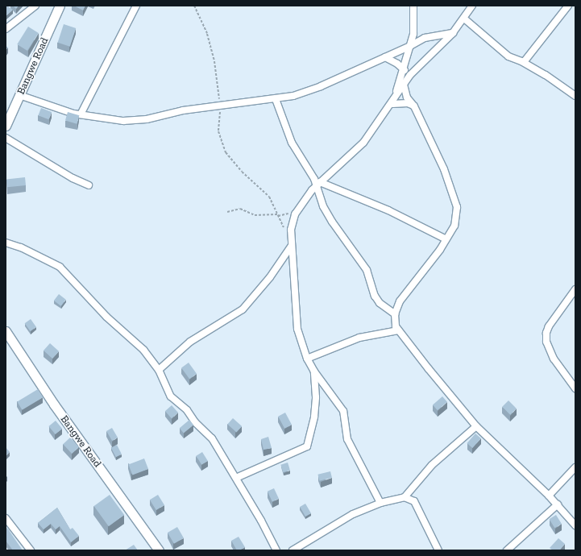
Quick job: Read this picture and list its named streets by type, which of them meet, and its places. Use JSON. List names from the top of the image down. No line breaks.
{"streets":{"street":["Bangwe Road"]}}
